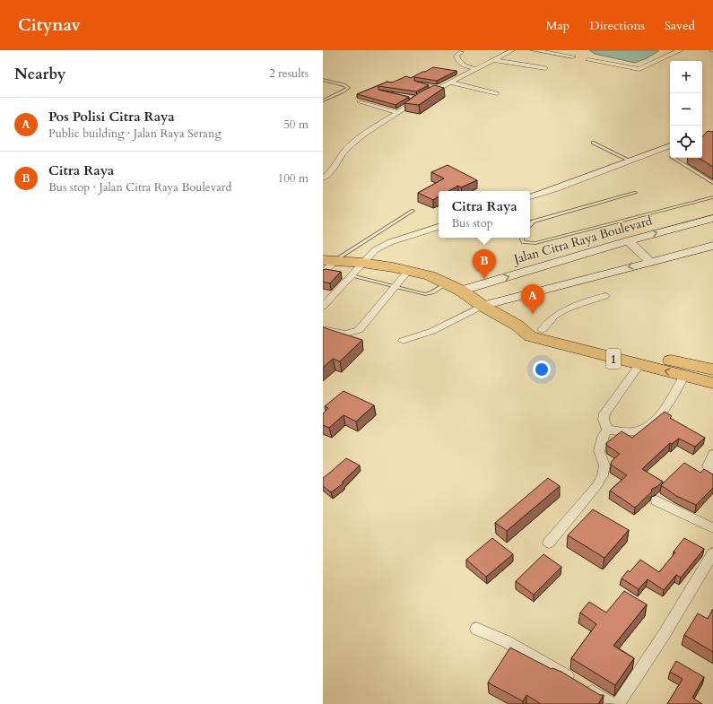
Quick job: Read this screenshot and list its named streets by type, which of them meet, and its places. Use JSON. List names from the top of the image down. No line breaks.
{"streets":{"highway":["1"],"main road":["Jalan Citra Raya Boulevard"]},"crossings":[["Jalan Citra Raya Boulevard","1"]],"page":{"header":"Citynav","nav":["Map","Directions","Saved"],"heading":["Nearby","2 results"],"map_buttons":["+","−"],"list":[{"mark":"A","name":"Pos Polisi Citra Raya","note":"Public building · Jalan Raya Serang","value":"50 m"},{"mark":"B","name":"Citra Raya","note":"Bus stop · Jalan Citra Raya Boulevard","value":"100 m"}],"popup":["Citra Raya","Bus stop"],"pins":["B","A"]}}
